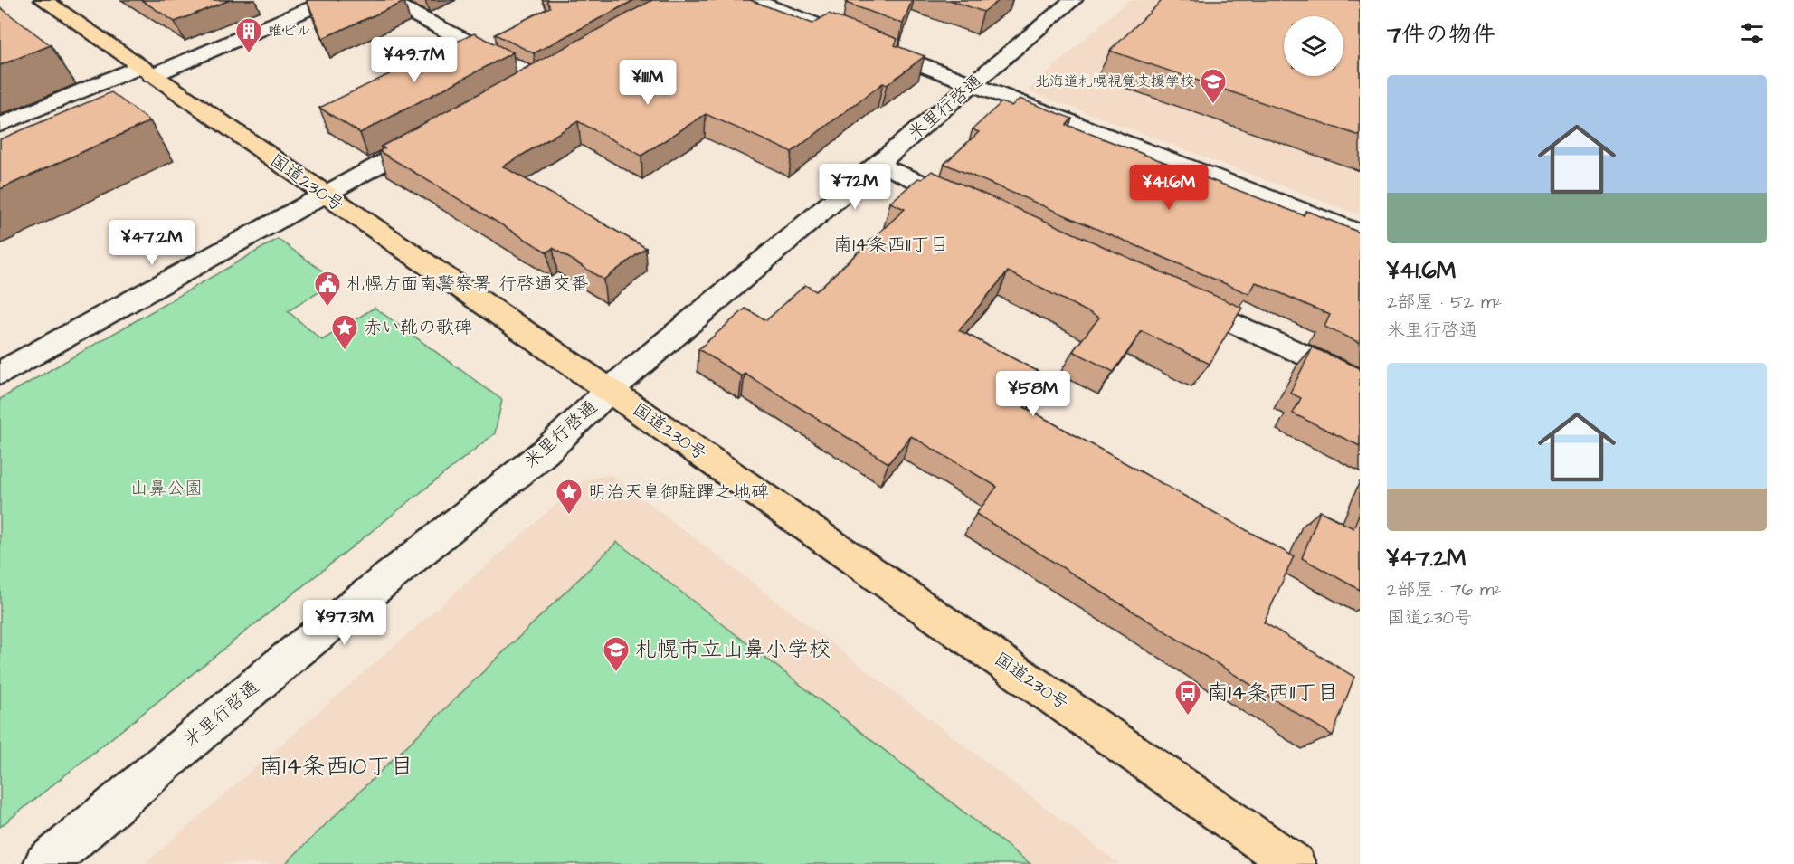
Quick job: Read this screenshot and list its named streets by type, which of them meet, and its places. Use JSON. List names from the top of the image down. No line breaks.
{"streets":{"highway":["国道230号"],"street":["米里行啓通"]},"crossings":[["米里行啓通","国道230号"]],"districts":["南14条西11丁目","南14条西10丁目"],"parks":["山鼻公園"],"places":{"building":["唯ビル"],"school or university":["北海道札幌視覚支援学校","札幌市立山鼻小学校"],"public building":["札幌方面南警察署 行啓通交番"],"place":["赤い靴の歌碑","明治天皇御駐蹕之地碑"],"bus stop":["南14条西11丁目"]},"page":{"heading":"7件の物件","price":["¥49.7M","¥111M","¥72M","¥41.6M","¥47.2M","¥58M","¥97.3M"],"list":[{"name":"¥41.6M","note":"2部屋 · 52 m² · 米里行啓通"},{"name":"¥47.2M","note":"2部屋 · 76 m² · 国道230号"}]}}
